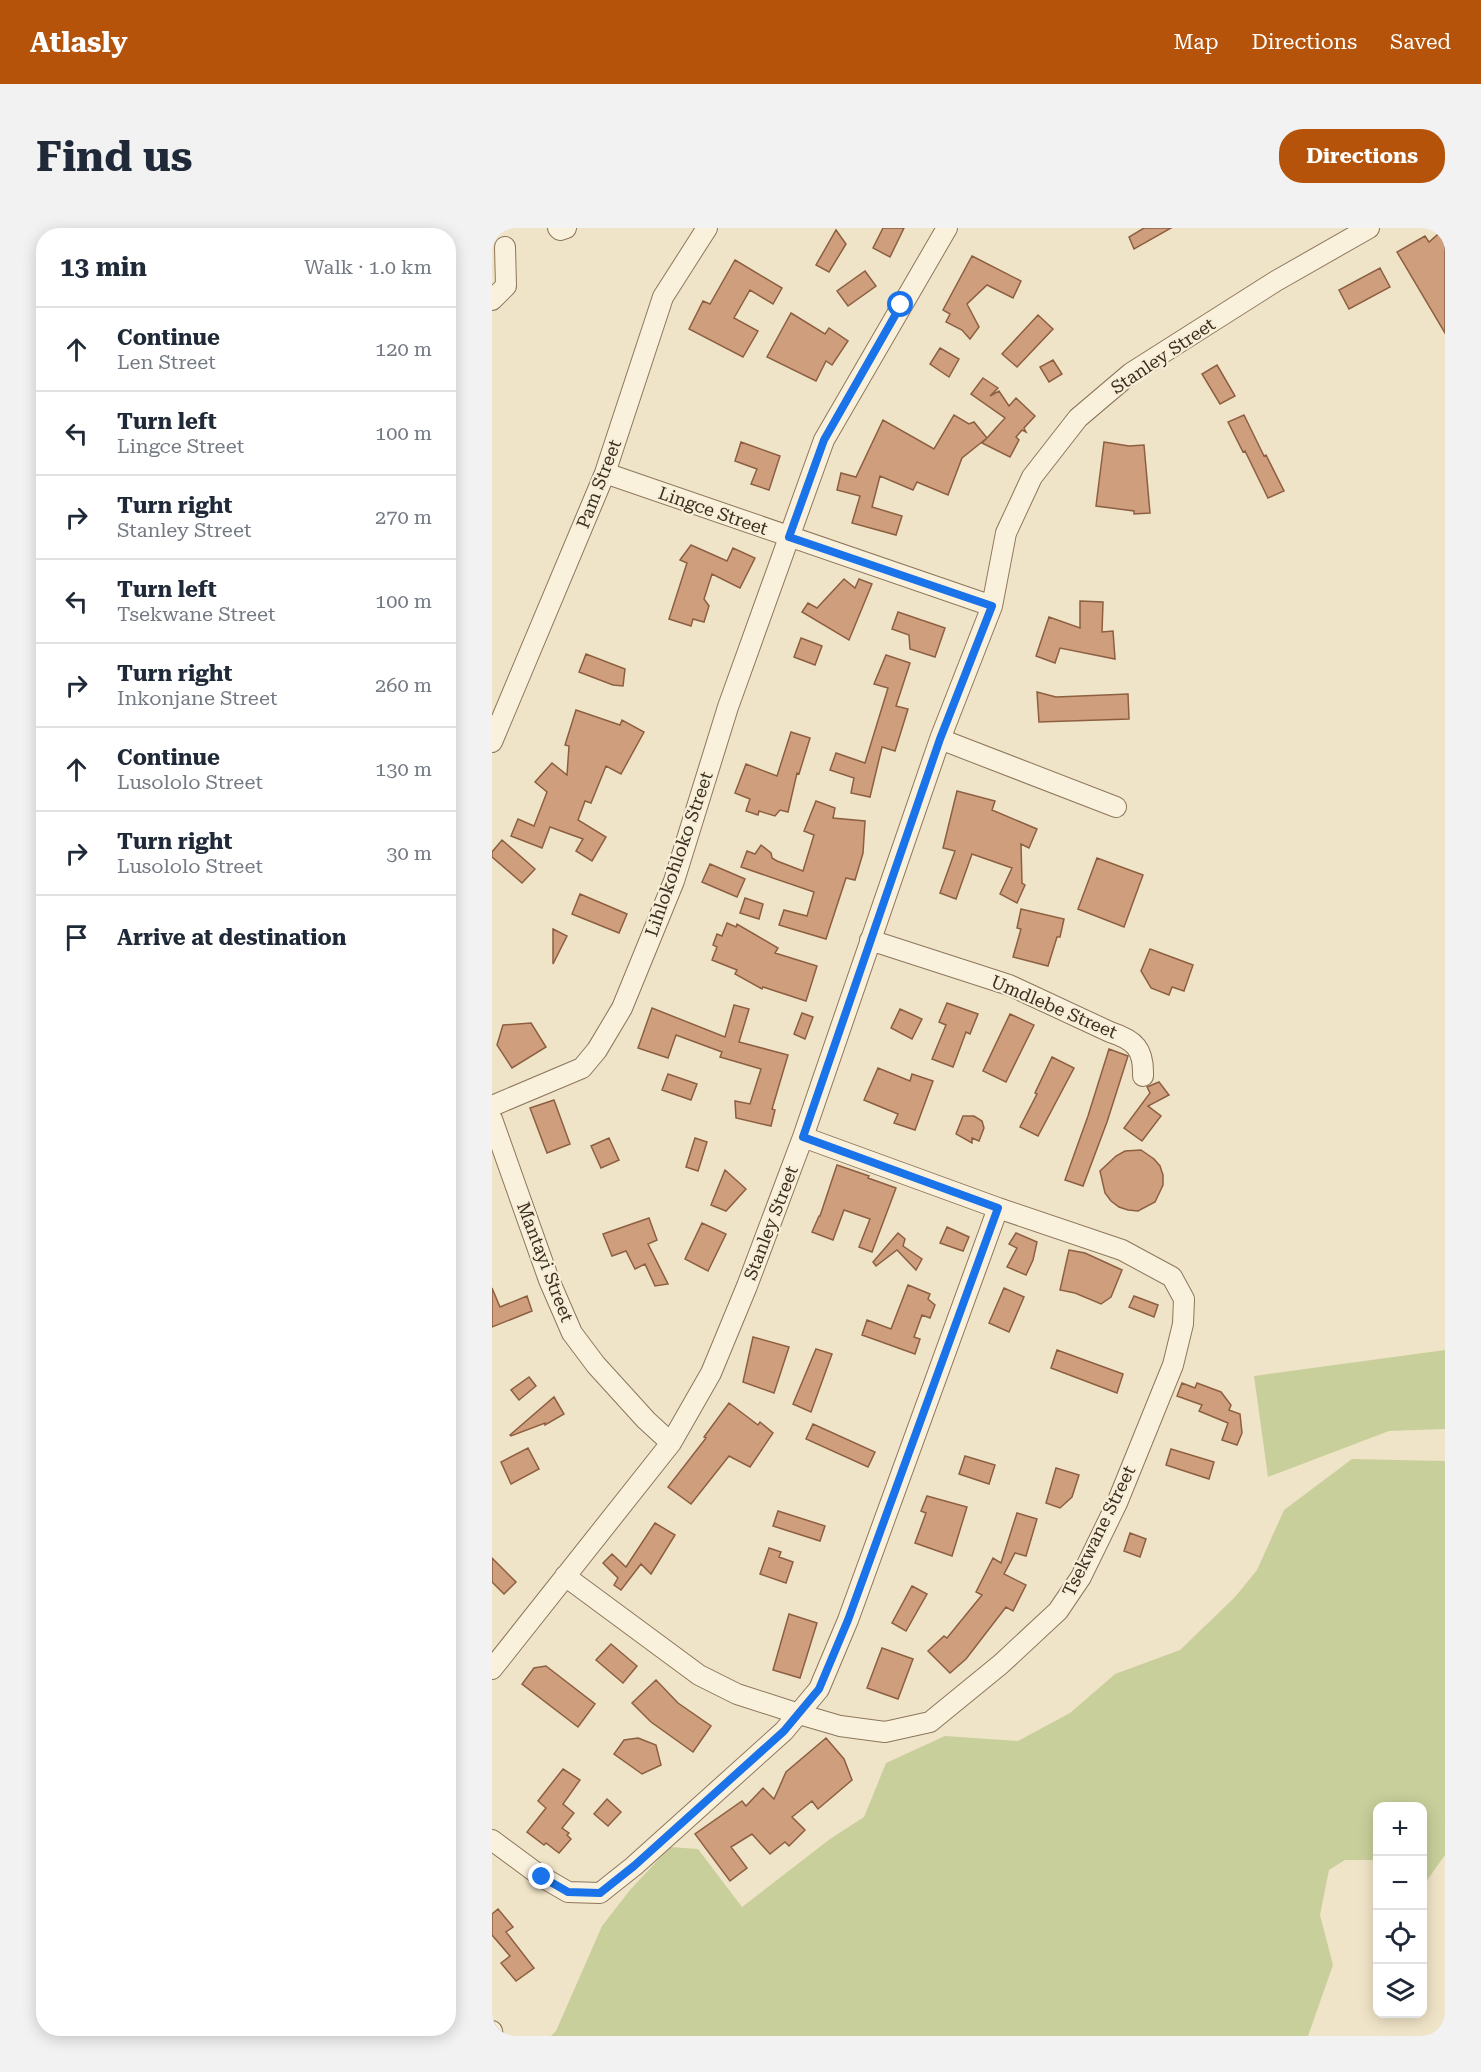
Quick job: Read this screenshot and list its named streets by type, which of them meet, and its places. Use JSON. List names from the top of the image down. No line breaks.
{"streets":{"street":["Stanley Street","Pam Street","Lingce Street","Lihlokohloko Street","Umdlebe Street","Mantayi Street","Tsekwane Street"]},"crossings":[["Stanley Street","Lingce Street"],["Stanley Street","Umdlebe Street"],["Stanley Street","Mantayi Street"],["Stanley Street","Tsekwane Street"],["Pam Street","Lingce Street"],["Lingce Street","Lihlokohloko Street"]],"page":{"header":"Atlasly","nav":["Map","Directions","Saved"],"buttons":"Directions","title":"Find us","heading":["13 min","Walk · 1.0 km"],"list":[["Continue","Len Street","120 m"],["Turn left","Lingce Street","100 m"],["Turn right","Stanley Street","270 m"],["Turn left","Tsekwane Street","100 m"],["Turn right","Inkonjane Street","260 m"],["Continue","Lusololo Street","130 m"],["Turn right","Lusololo Street","30 m"],"Arrive at destination"],"map_buttons":["+","−"]}}
